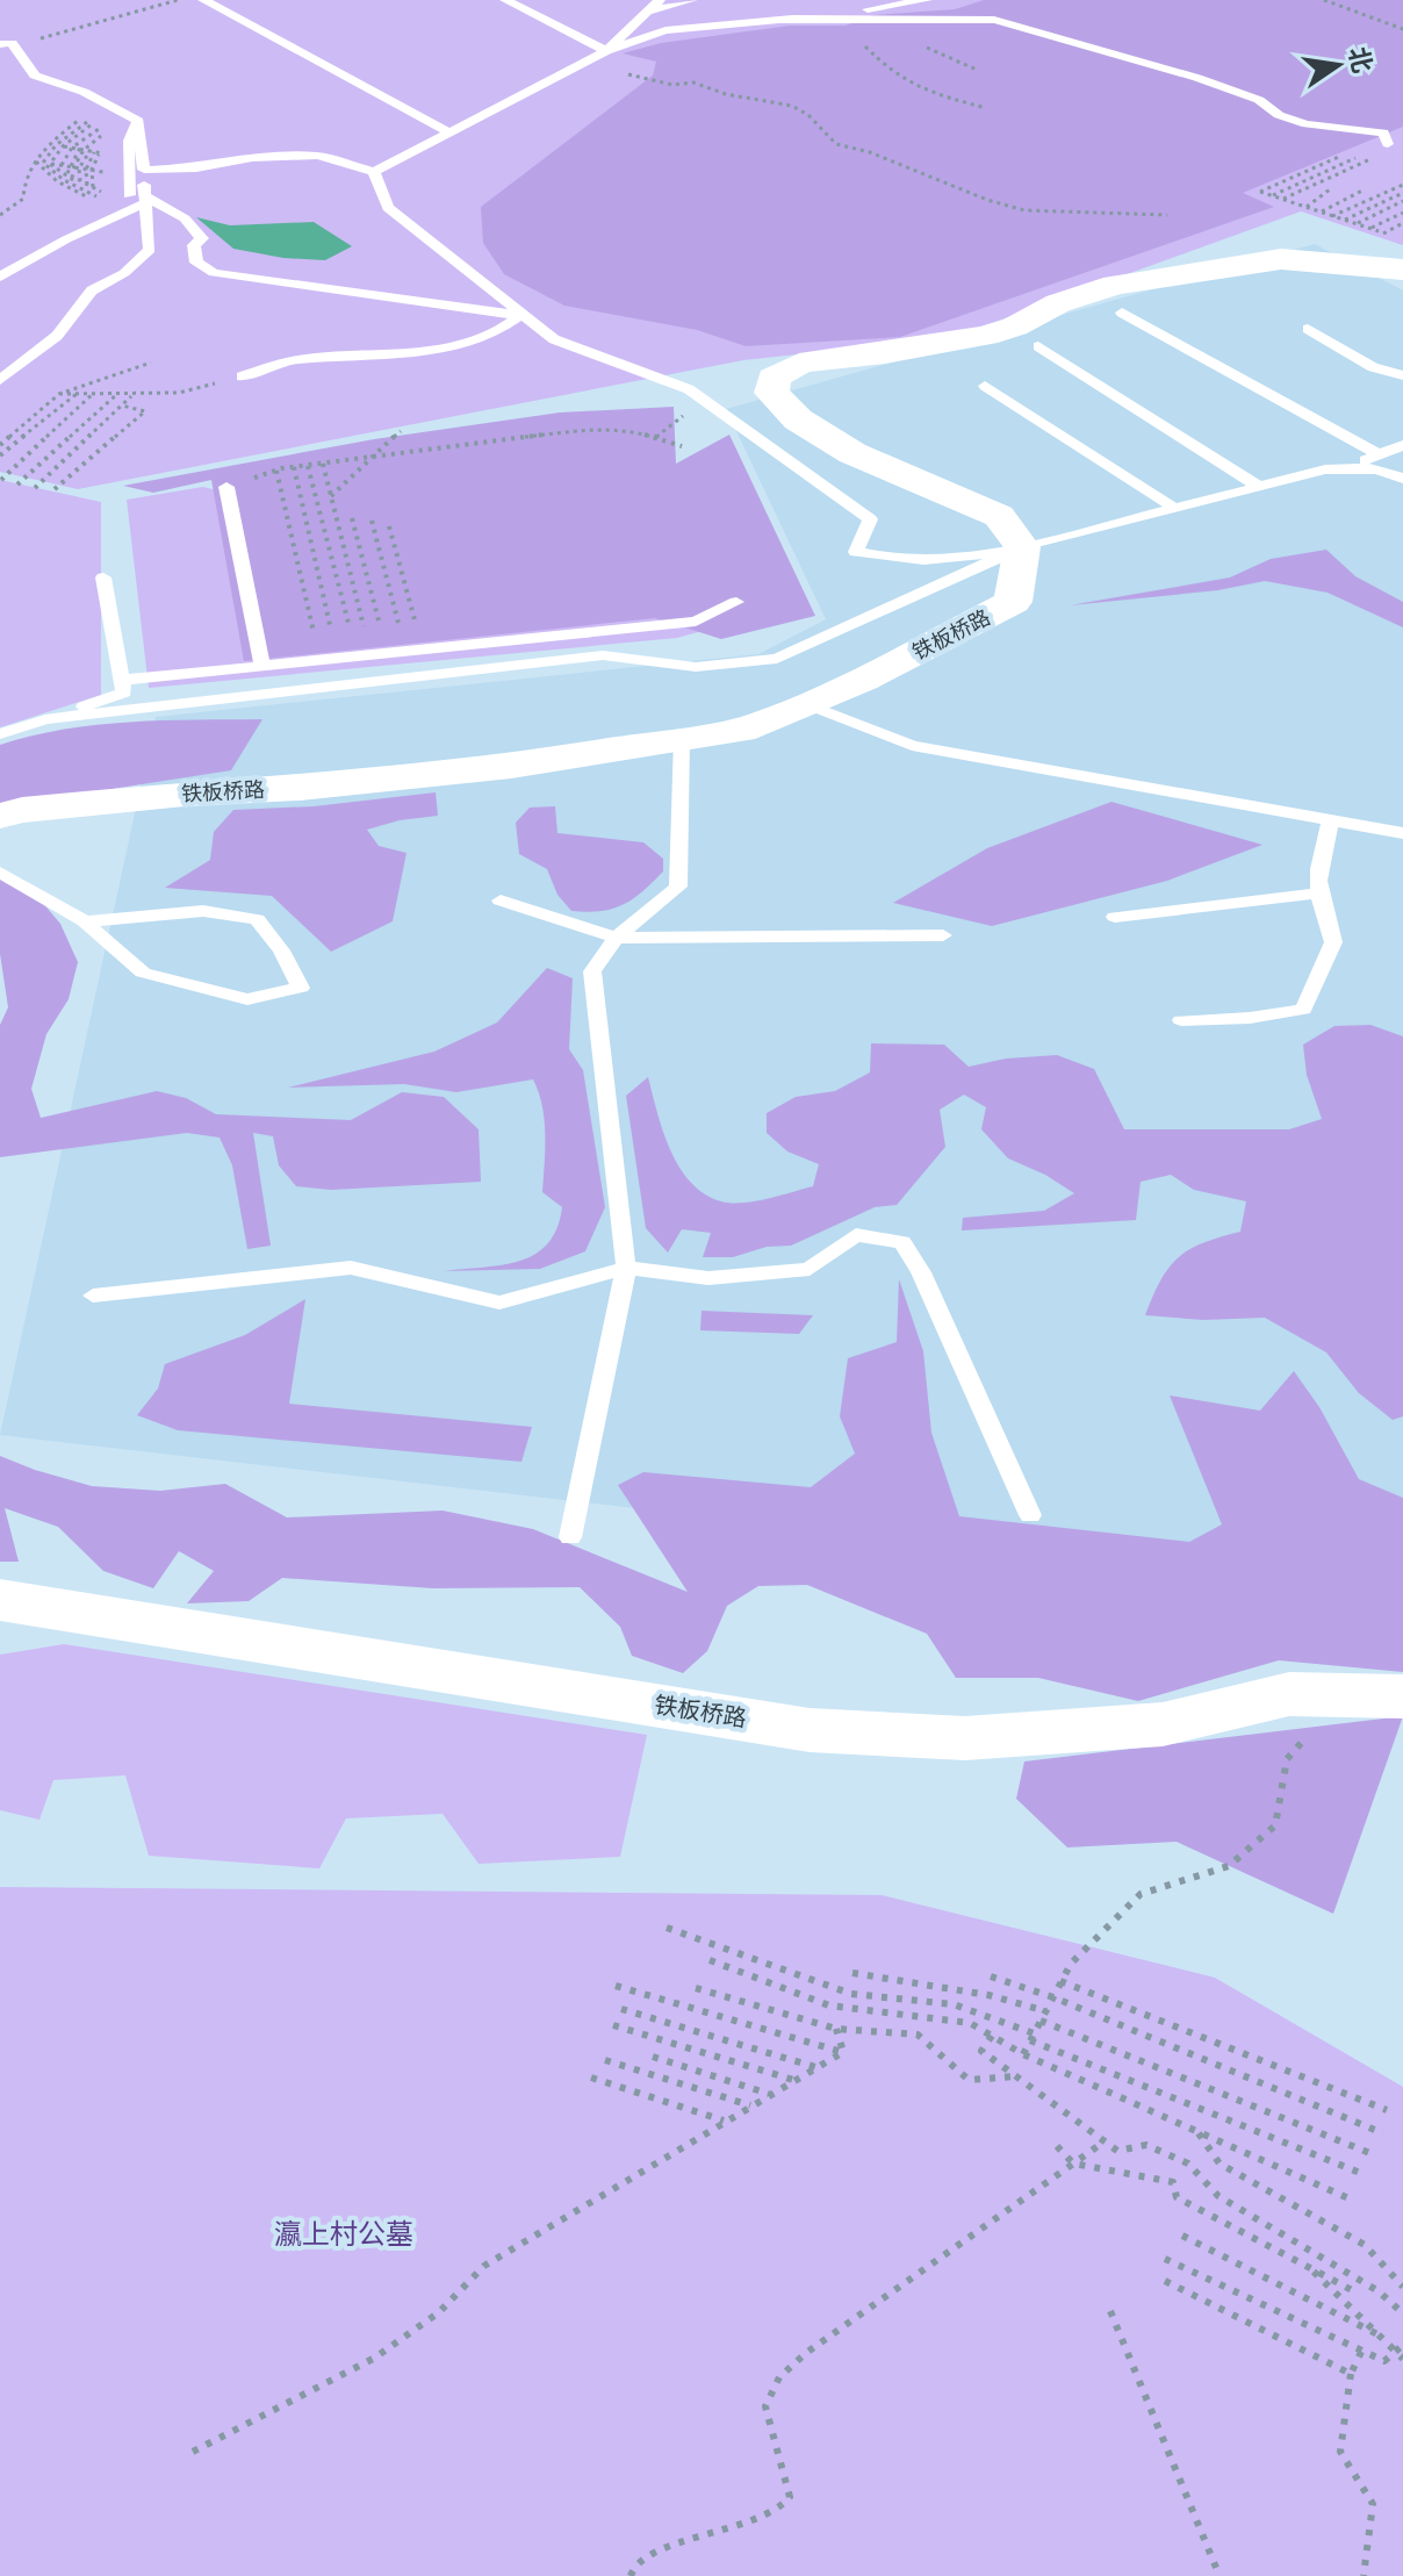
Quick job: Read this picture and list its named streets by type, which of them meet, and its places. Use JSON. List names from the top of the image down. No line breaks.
{"streets":{"street":["铁板桥路"]},"parks":["瀛上村公墓"],"north":"right"}
